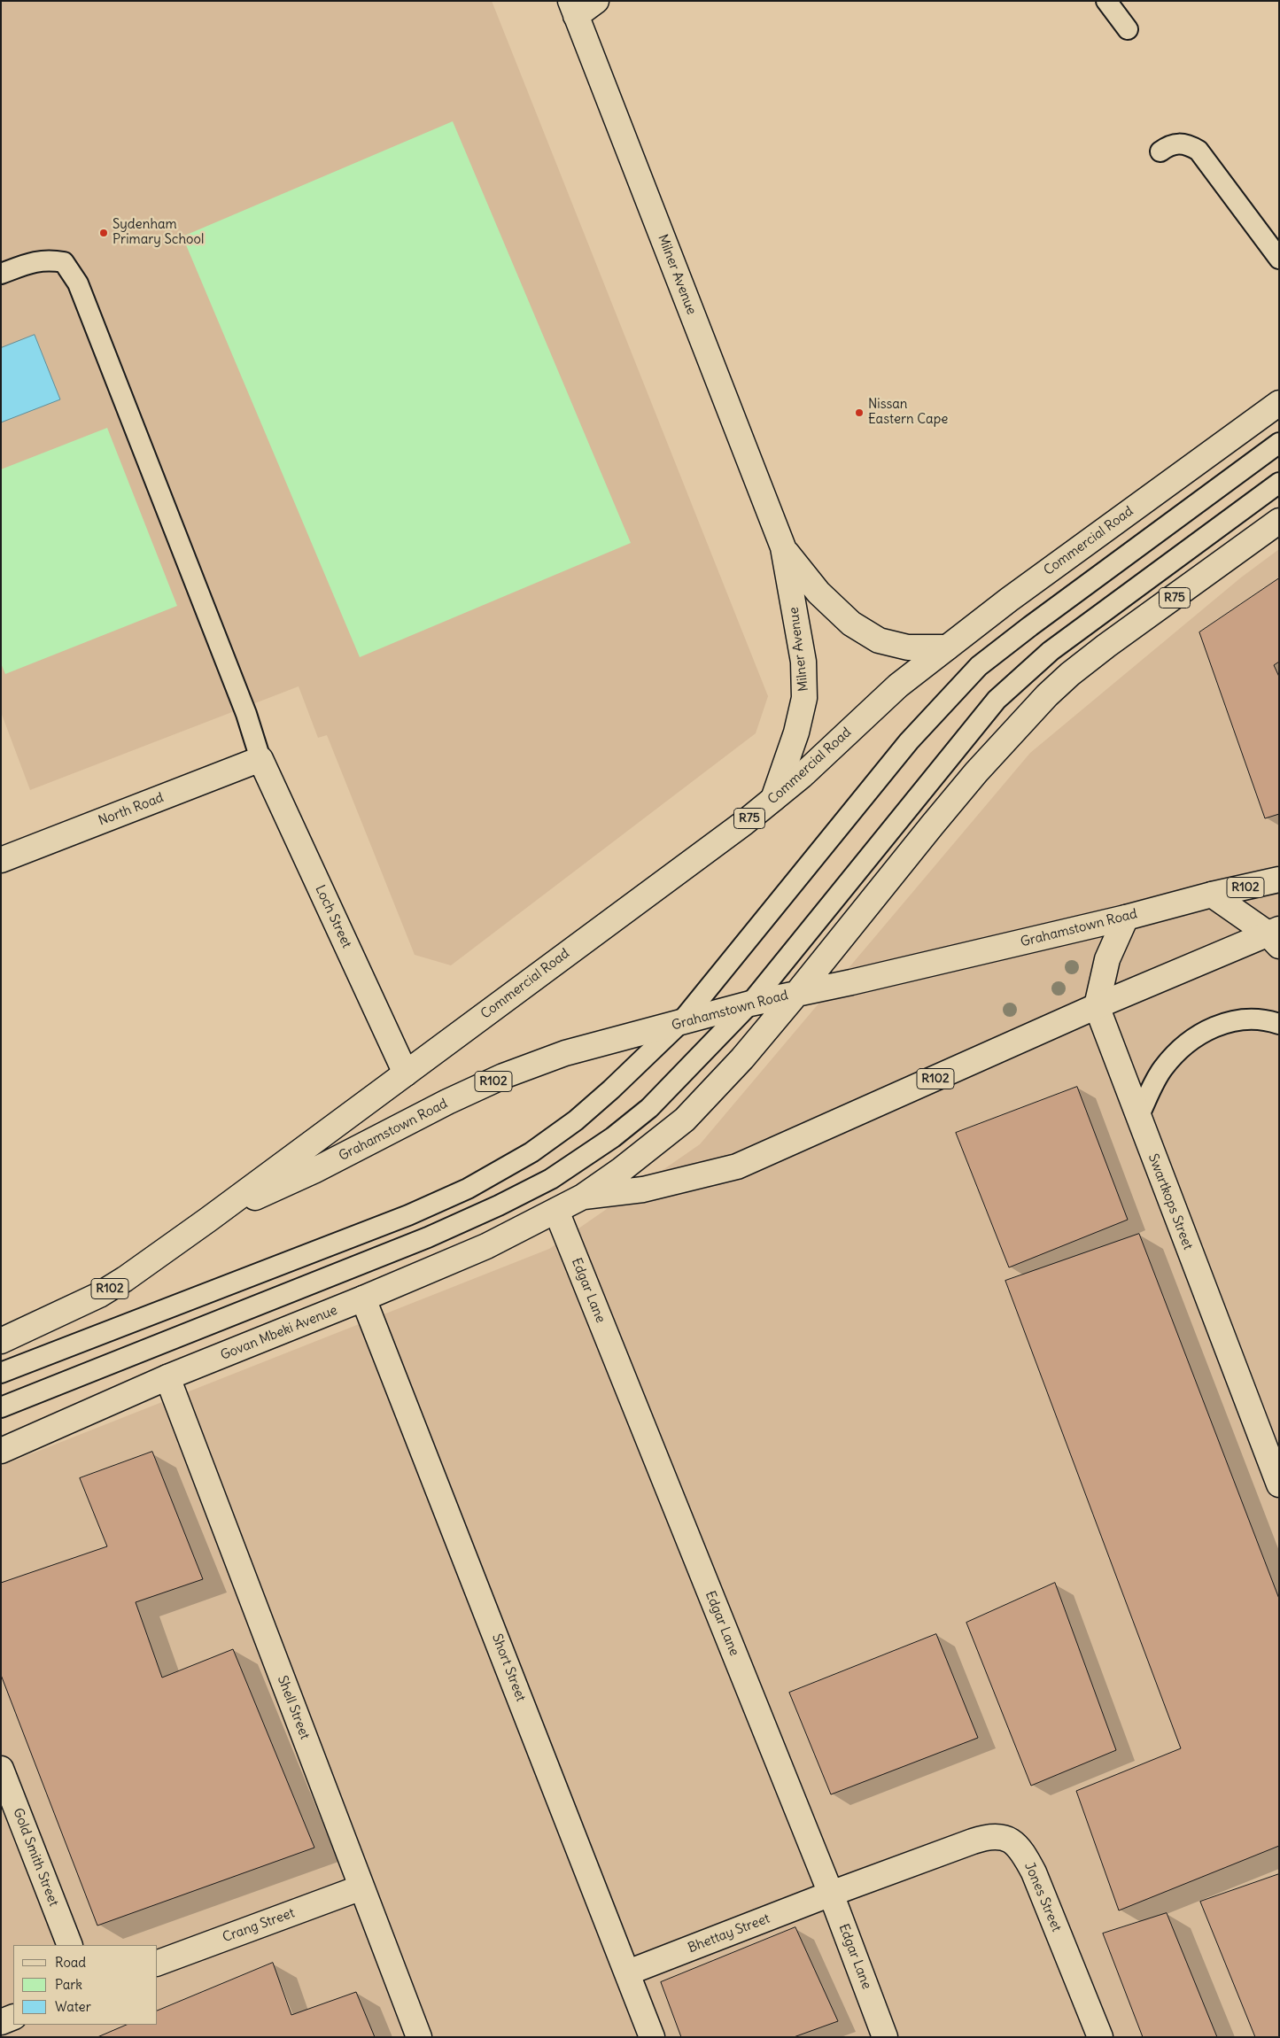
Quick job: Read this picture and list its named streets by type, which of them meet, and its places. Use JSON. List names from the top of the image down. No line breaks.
{"streets":{"street":["Milner Avenue","Commercial Road","R75","North Road","R102","Loch Street","Grahamstown Road","Swartkops Street","Edgar Lane","Govan Mbeki Avenue","Short Street","Shell Street","Gold Smith Street","Jones Street","Crang Street","Bhettay Street"]},"crossings":[["Milner Avenue","Commercial Road"],["Commercial Road","R102"],["Commercial Road","Loch Street"],["Commercial Road","Grahamstown Road"],["R75","R102"],["R75","Grahamstown Road"],["R75","Edgar Lane"],["R75","Govan Mbeki Avenue"],["North Road","Loch Street"],["R102","Grahamstown Road"],["R102","Swartkops Street"],["Edgar Lane","Govan Mbeki Avenue"],["Edgar Lane","Jones Street"],["Edgar Lane","Bhettay Street"],["Govan Mbeki Avenue","Short Street"],["Govan Mbeki Avenue","Shell Street"],["Short Street","Bhettay Street"],["Shell Street","Crang Street"],["Jones Street","Bhettay Street"]],"places":["Sydenham Primary School","Nissan Eastern Cape"],"legend":["Road","Park","Water"]}
